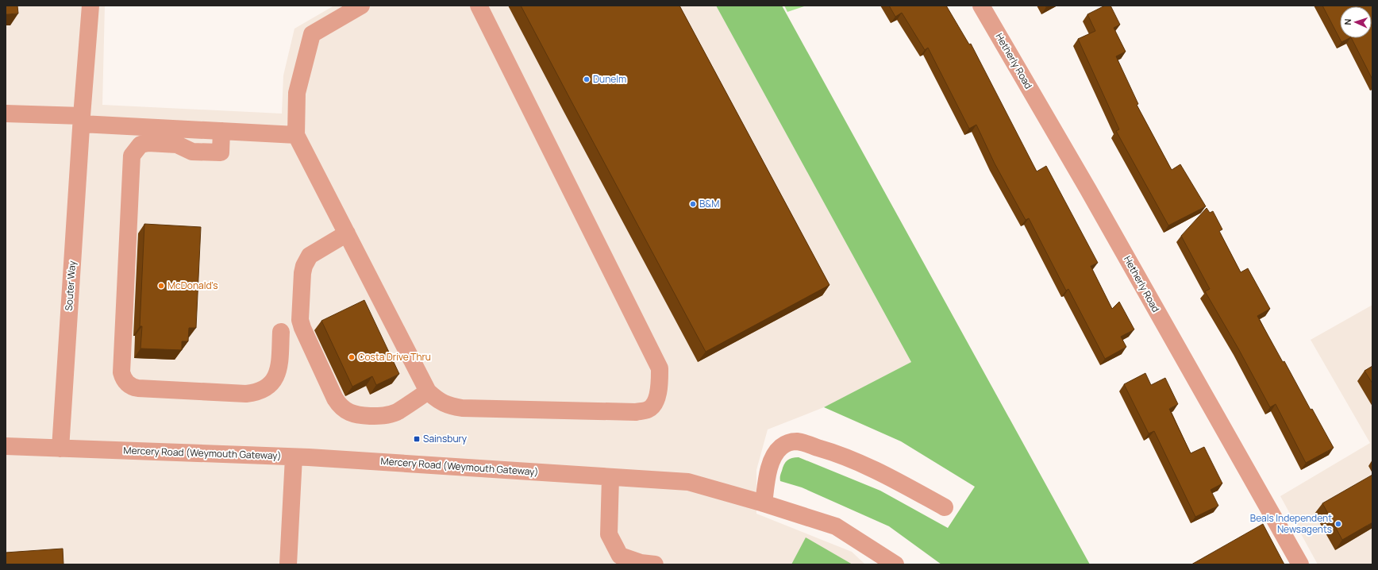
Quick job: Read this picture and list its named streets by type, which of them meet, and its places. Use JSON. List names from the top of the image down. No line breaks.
{"streets":{"street":["Hetherly Road","Souter Way","Mercery Road (Weymouth Gateway)"]},"crossings":[["Souter Way","Mercery Road (Weymouth Gateway)"]],"places":{"other":["Dunelm","B&M","McDonald's","Costa Drive Thru","Beals Independent Newsagents"],"transit":["Sainsbury"]},"north":"left"}
